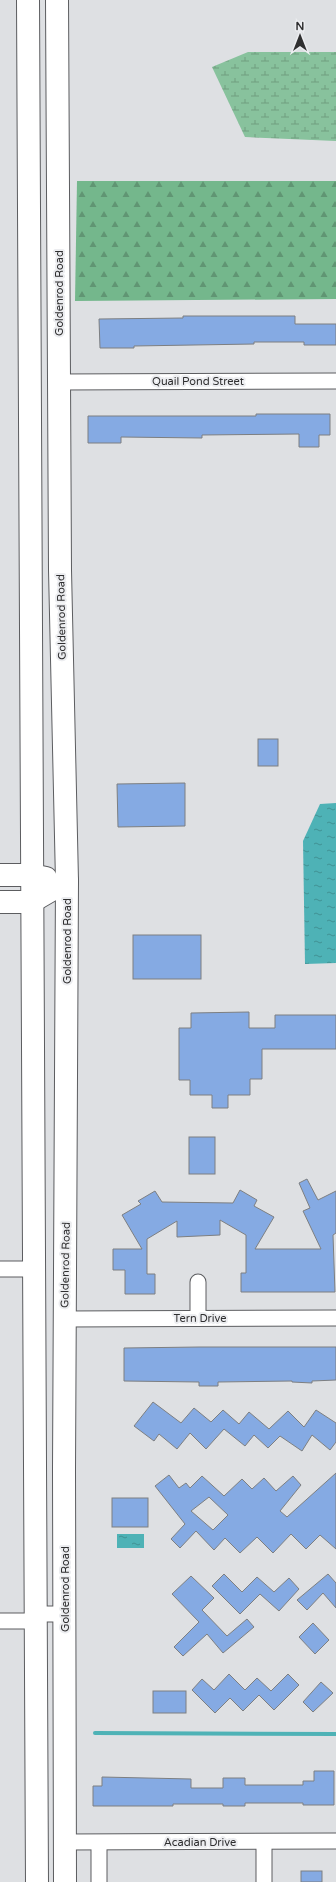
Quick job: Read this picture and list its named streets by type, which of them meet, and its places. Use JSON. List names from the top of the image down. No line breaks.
{"streets":{"main road":["Goldenrod Road"],"street":["Quail Pond Street","Tern Drive","Acadian Drive"]},"crossings":[["Goldenrod Road","Quail Pond Street"],["Goldenrod Road","Tern Drive"],["Goldenrod Road","Acadian Drive"]],"north":"top"}
